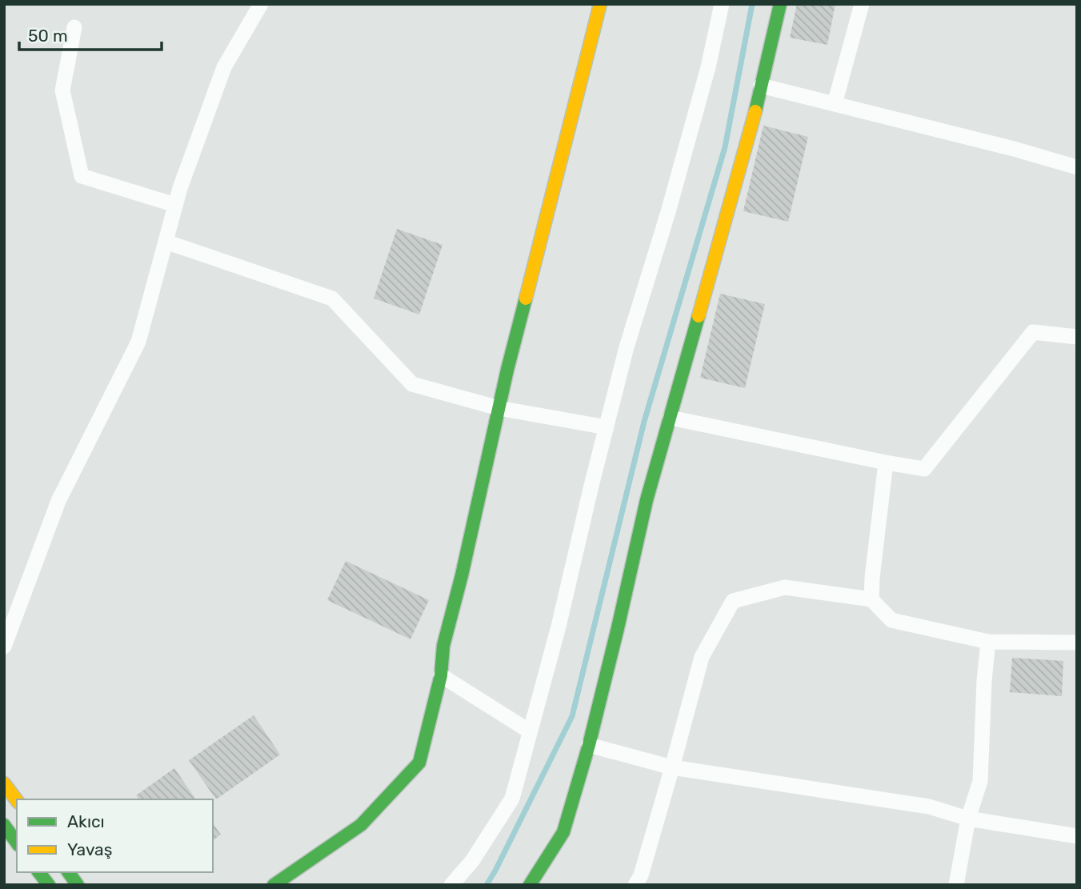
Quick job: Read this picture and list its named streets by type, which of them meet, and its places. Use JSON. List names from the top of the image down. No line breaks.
{"legend":["Akıcı","Yavaş"],"scale_bar":"50 m"}
